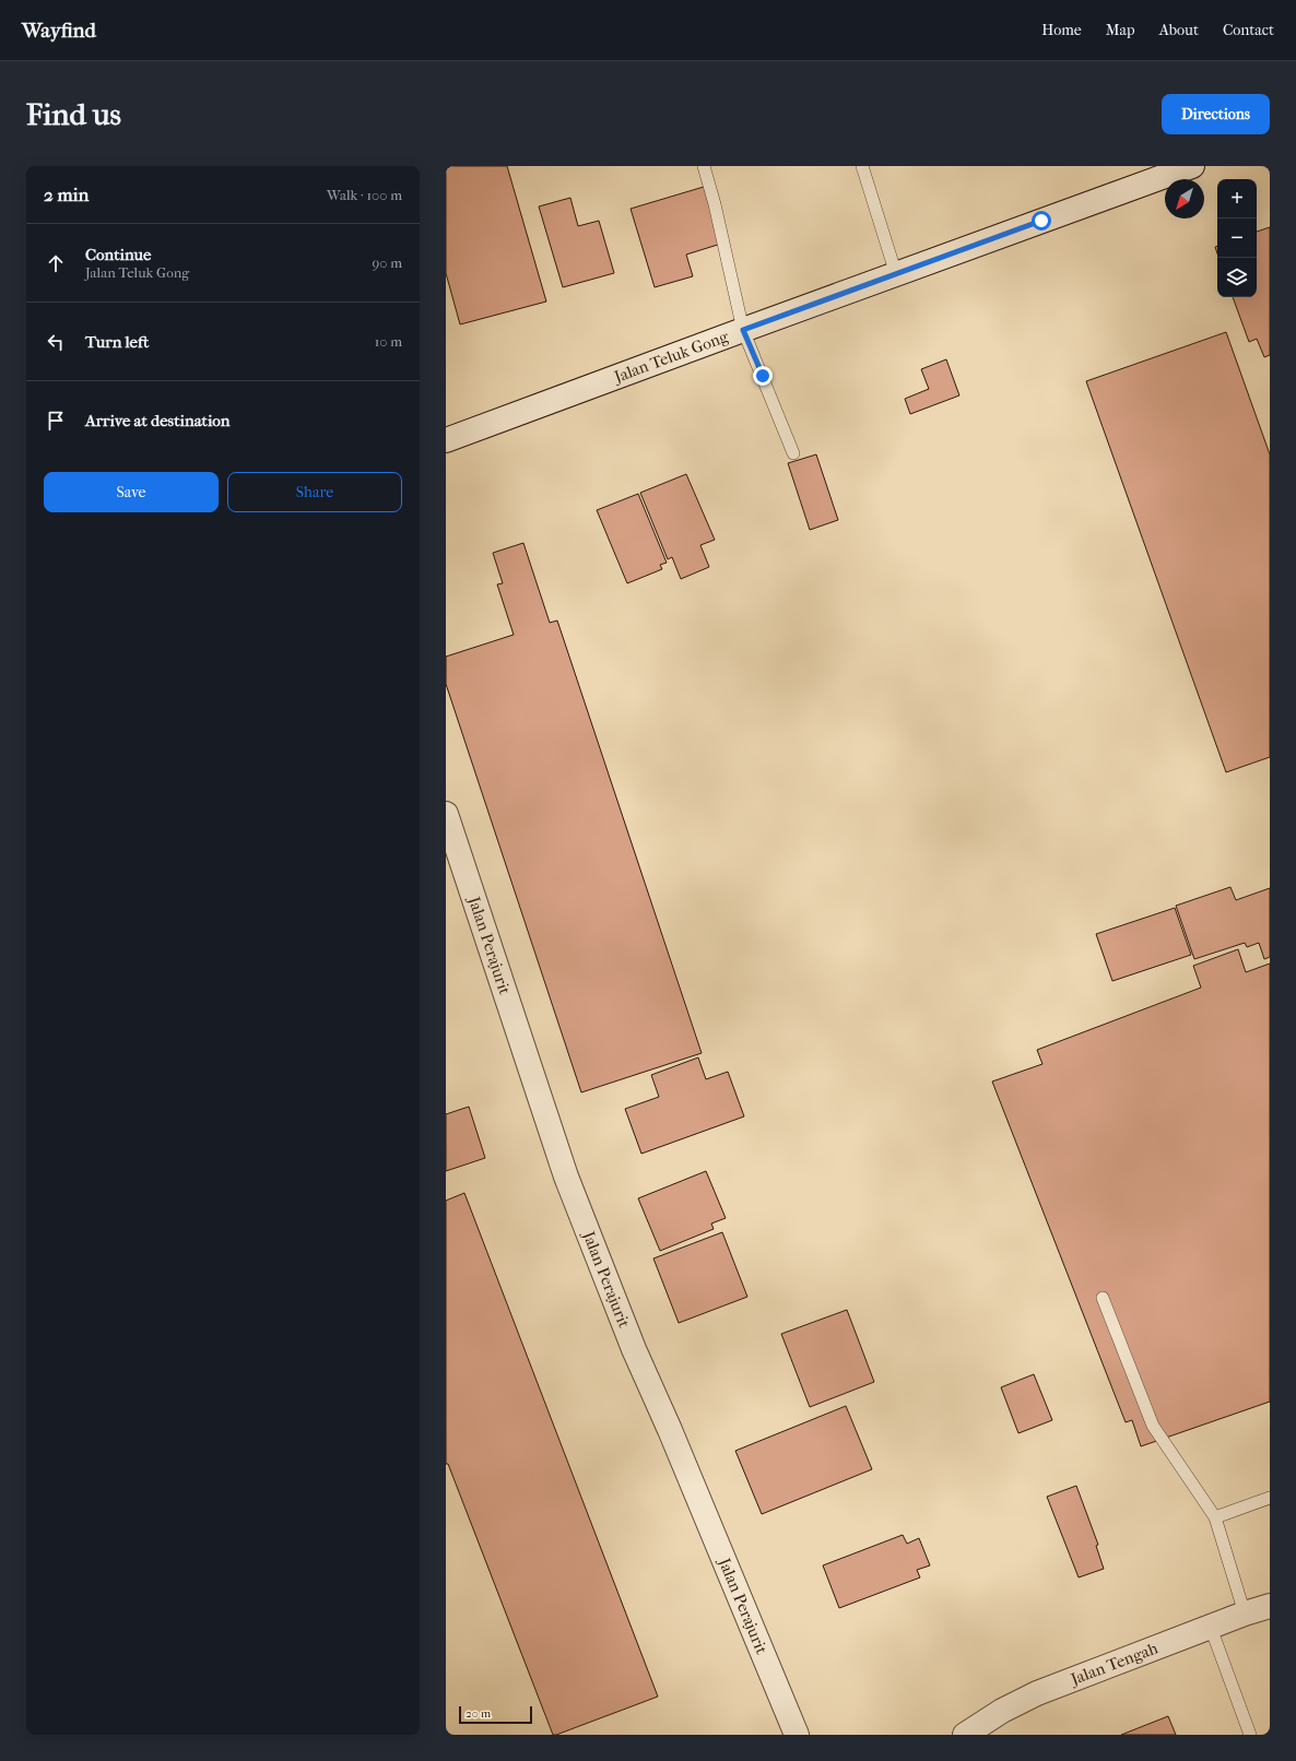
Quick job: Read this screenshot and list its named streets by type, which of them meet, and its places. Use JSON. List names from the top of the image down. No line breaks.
{"streets":{"street":["Jalan Teluk Gong","Jalan Perajurit","Jalan Tengah"]},"scale_bar":"20 m","north":"bottom left","page":{"header":"Wayfind","nav":["Home","Map","About","Contact"],"buttons":["Directions",["Save","Share"]],"title":"Find us","heading":["2 min","Walk · 100 m"],"map_buttons":["+","−"],"list":[["Continue","Jalan Teluk Gong","90 m"],["Turn left","10 m"],"Arrive at destination"],"scale":"20 m"}}
